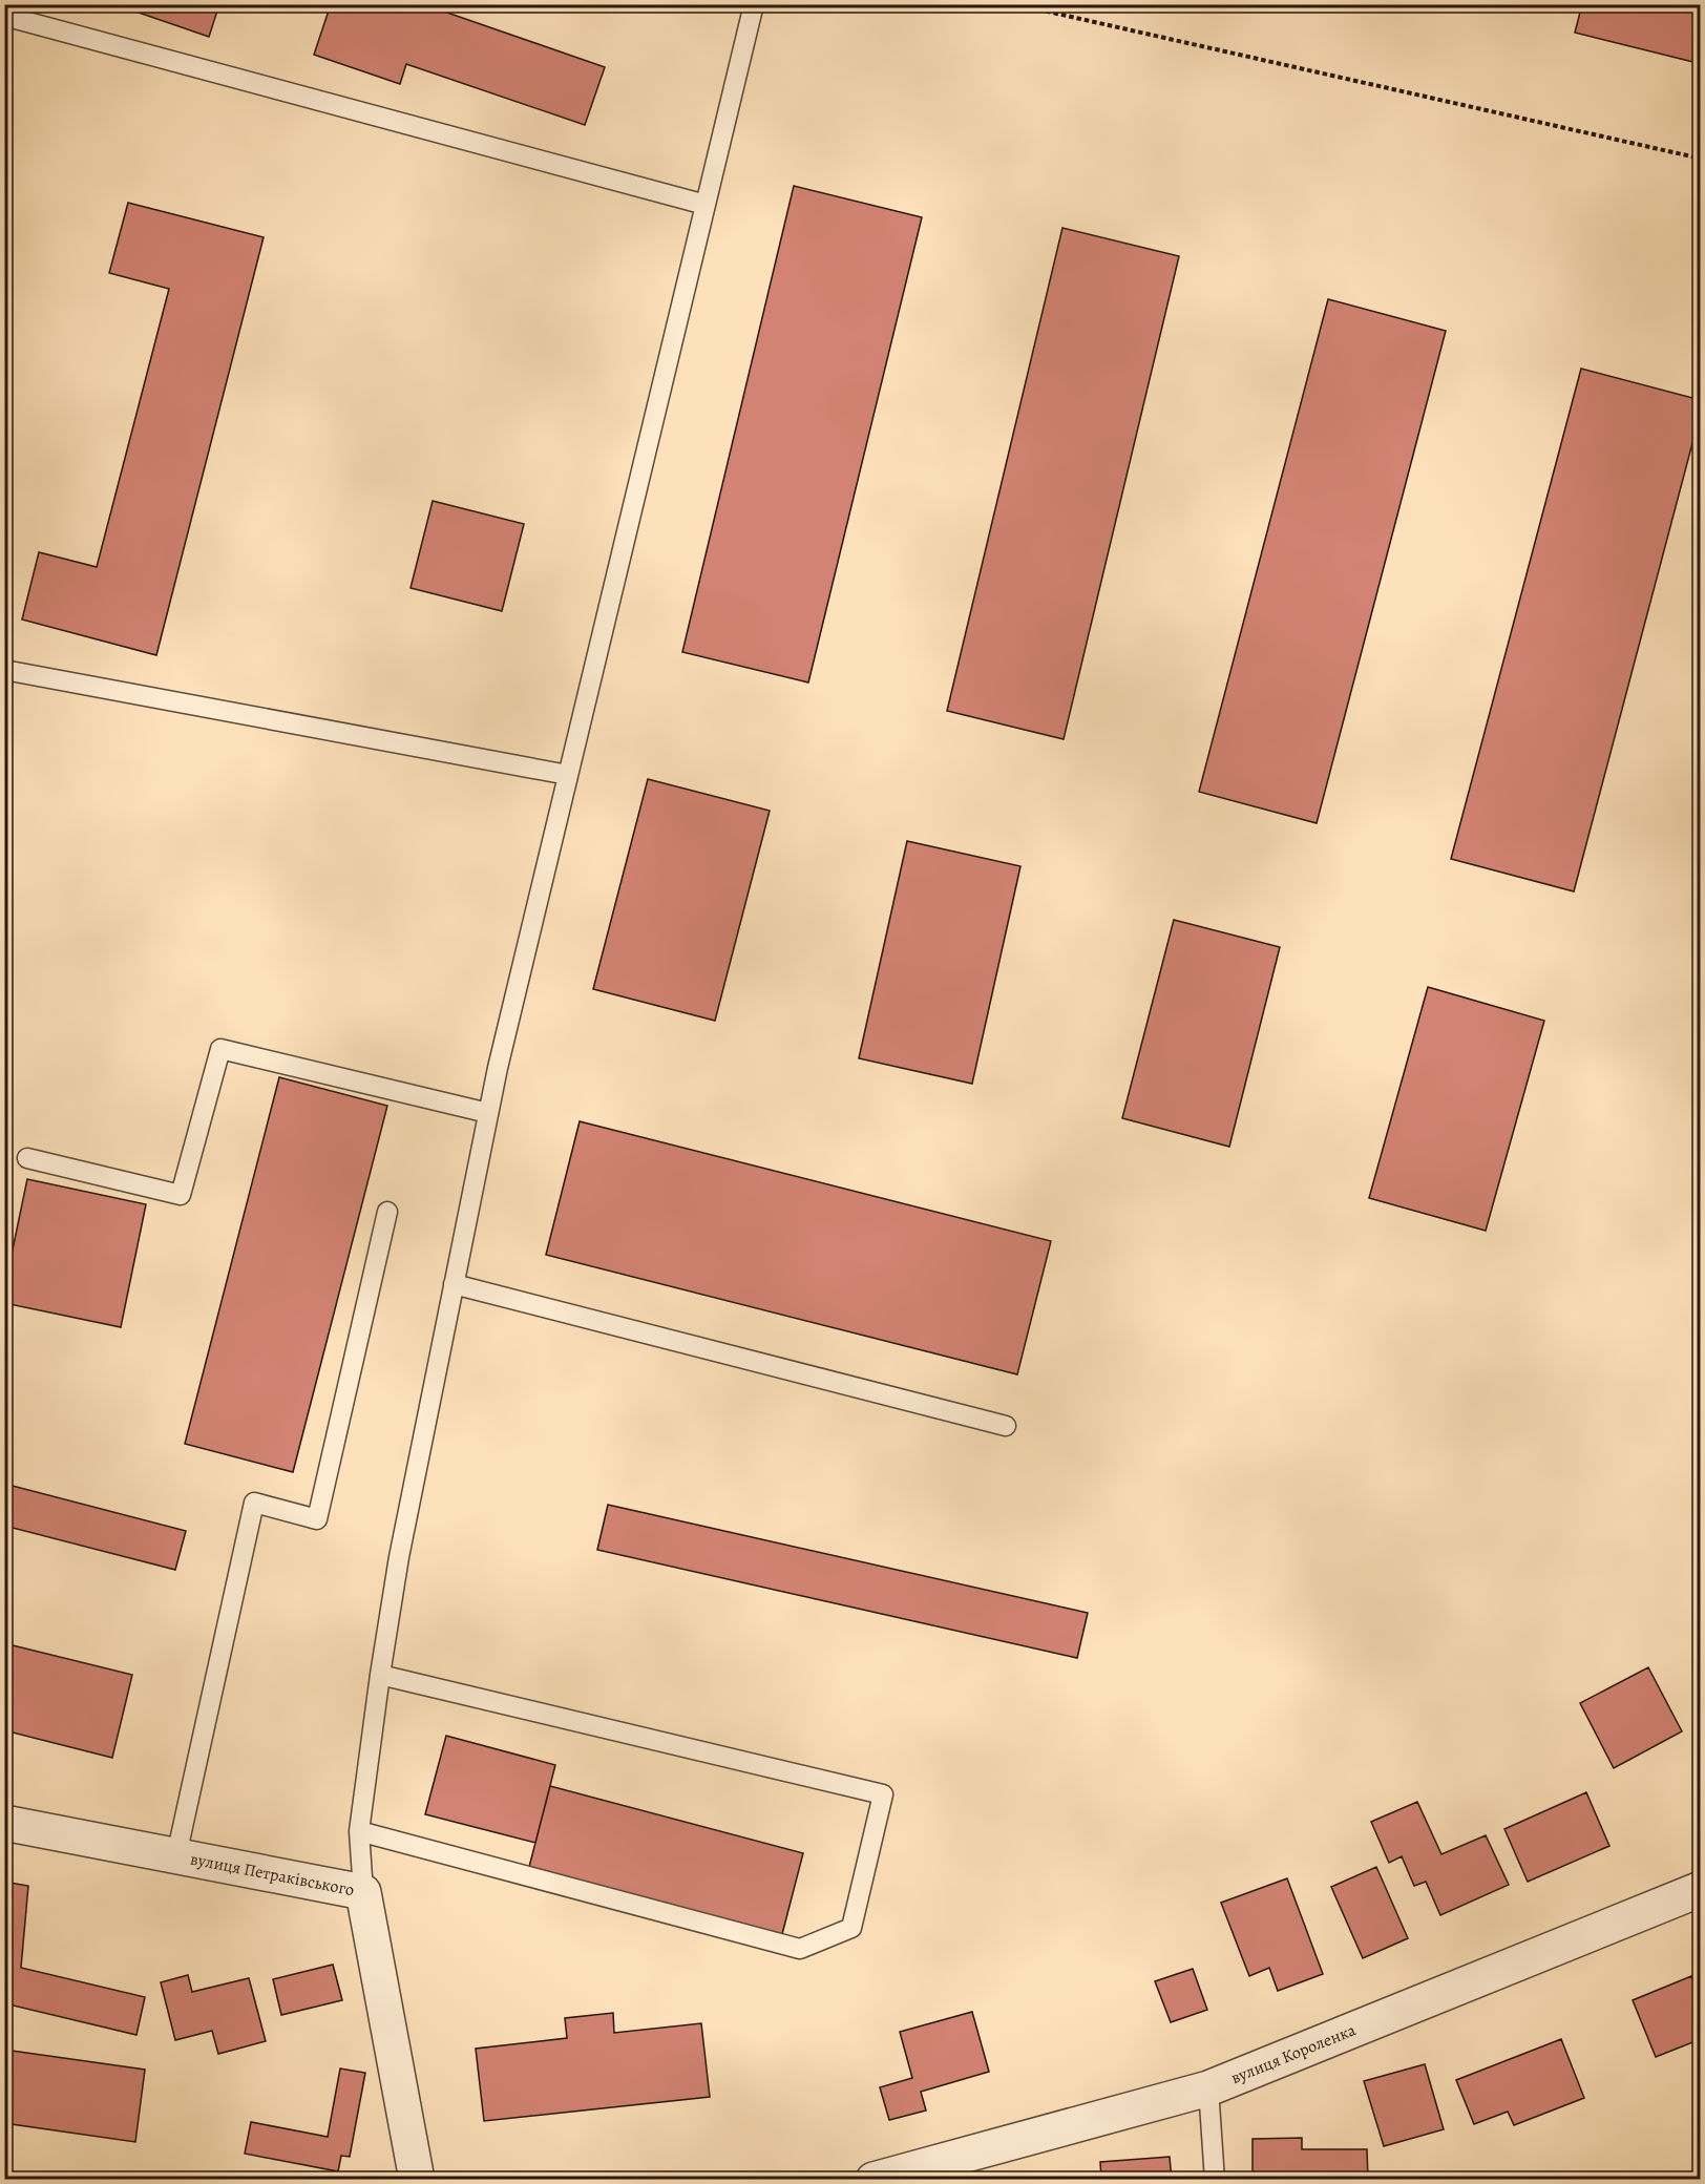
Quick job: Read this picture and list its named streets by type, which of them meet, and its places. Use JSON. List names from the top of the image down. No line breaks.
{"streets":{"street":["вулиця Петраківського","вулиця Короленка"]}}
